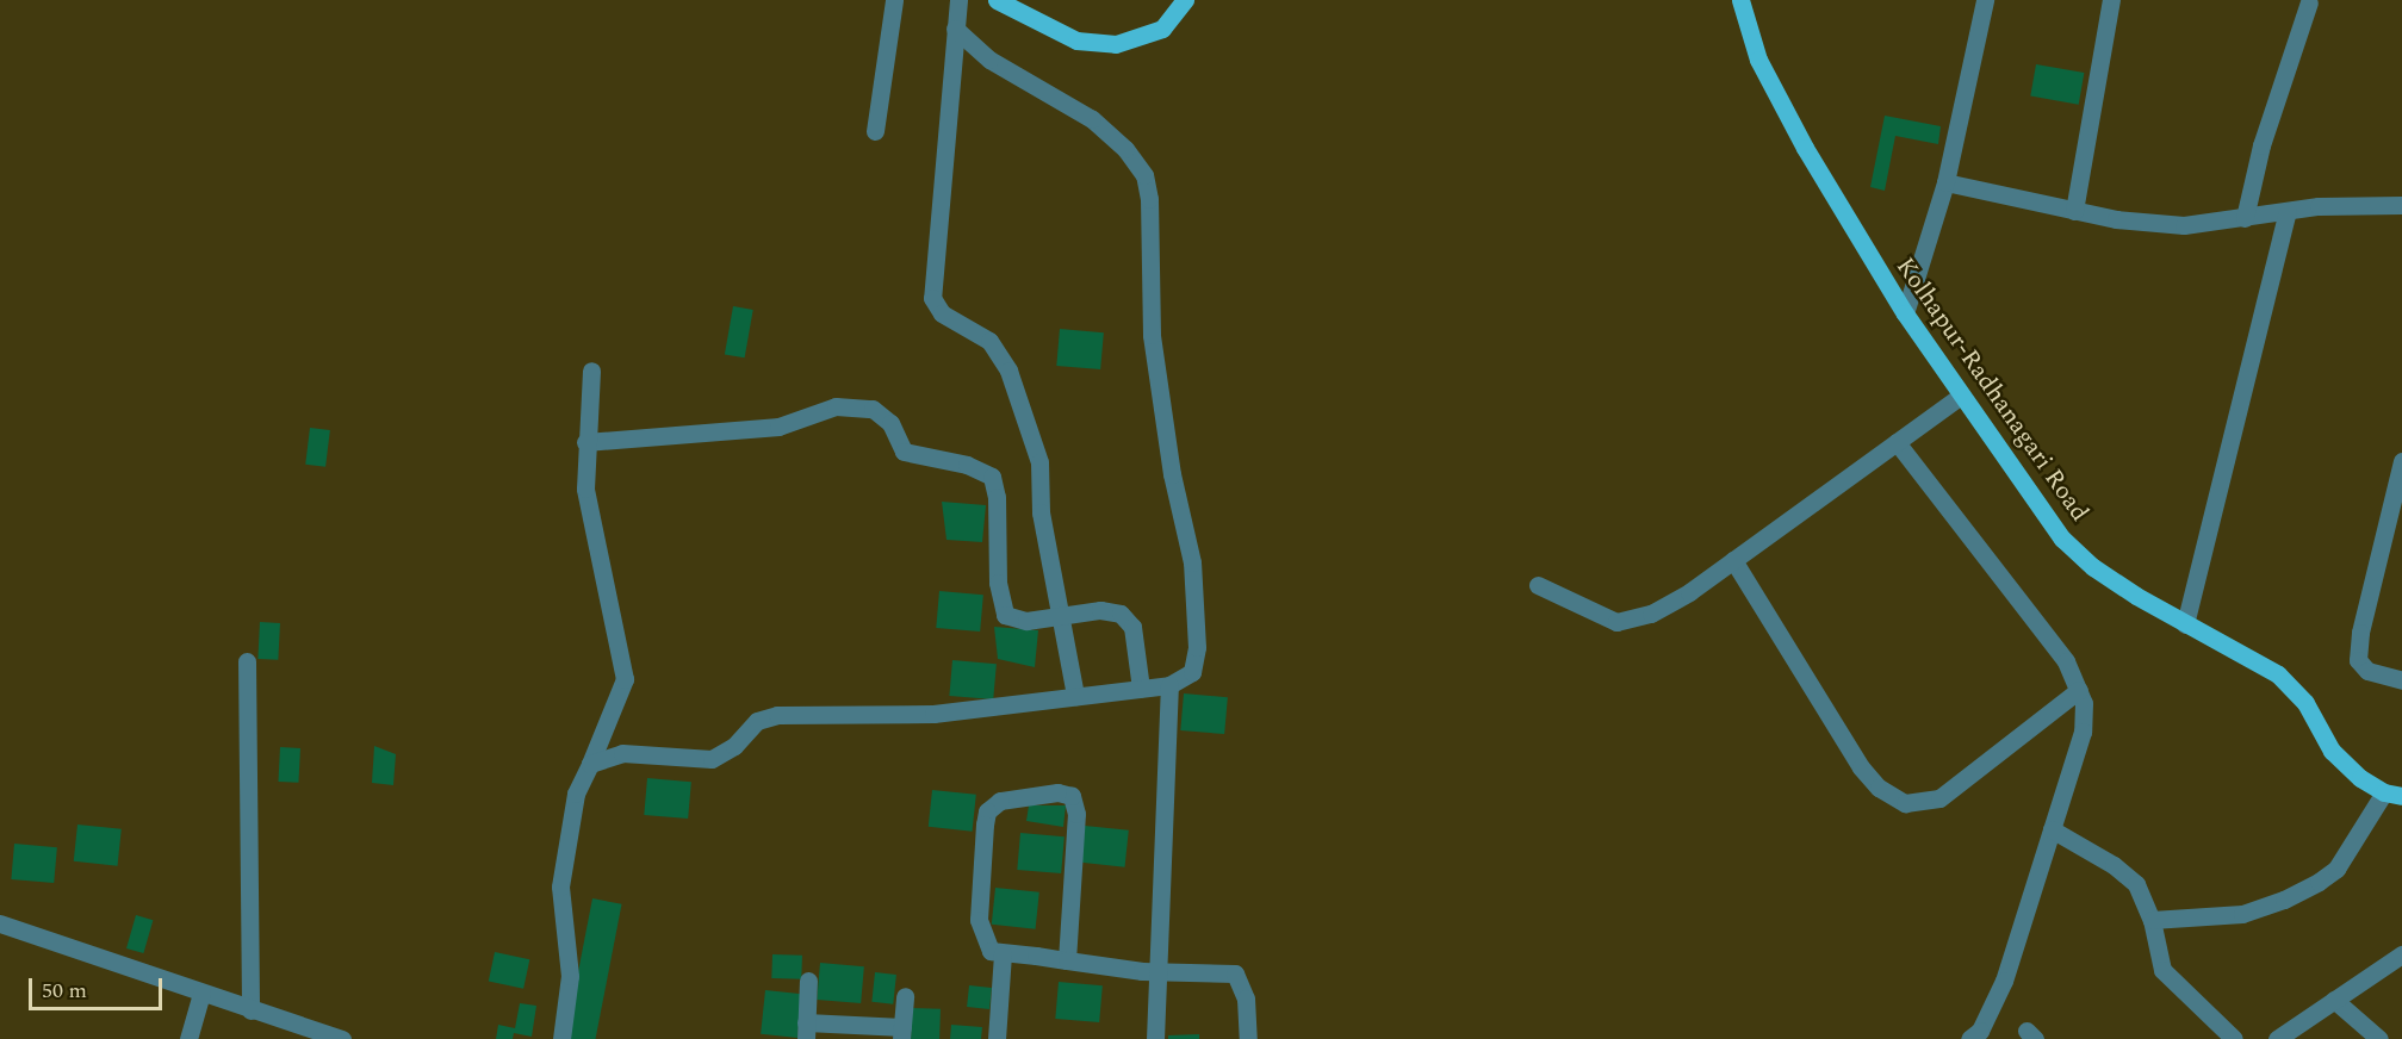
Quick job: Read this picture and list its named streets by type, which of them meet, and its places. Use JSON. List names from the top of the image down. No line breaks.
{"streets":{"main road":["Kolhapur-Radhanagari Road"]},"scale_bar":"50 m"}
